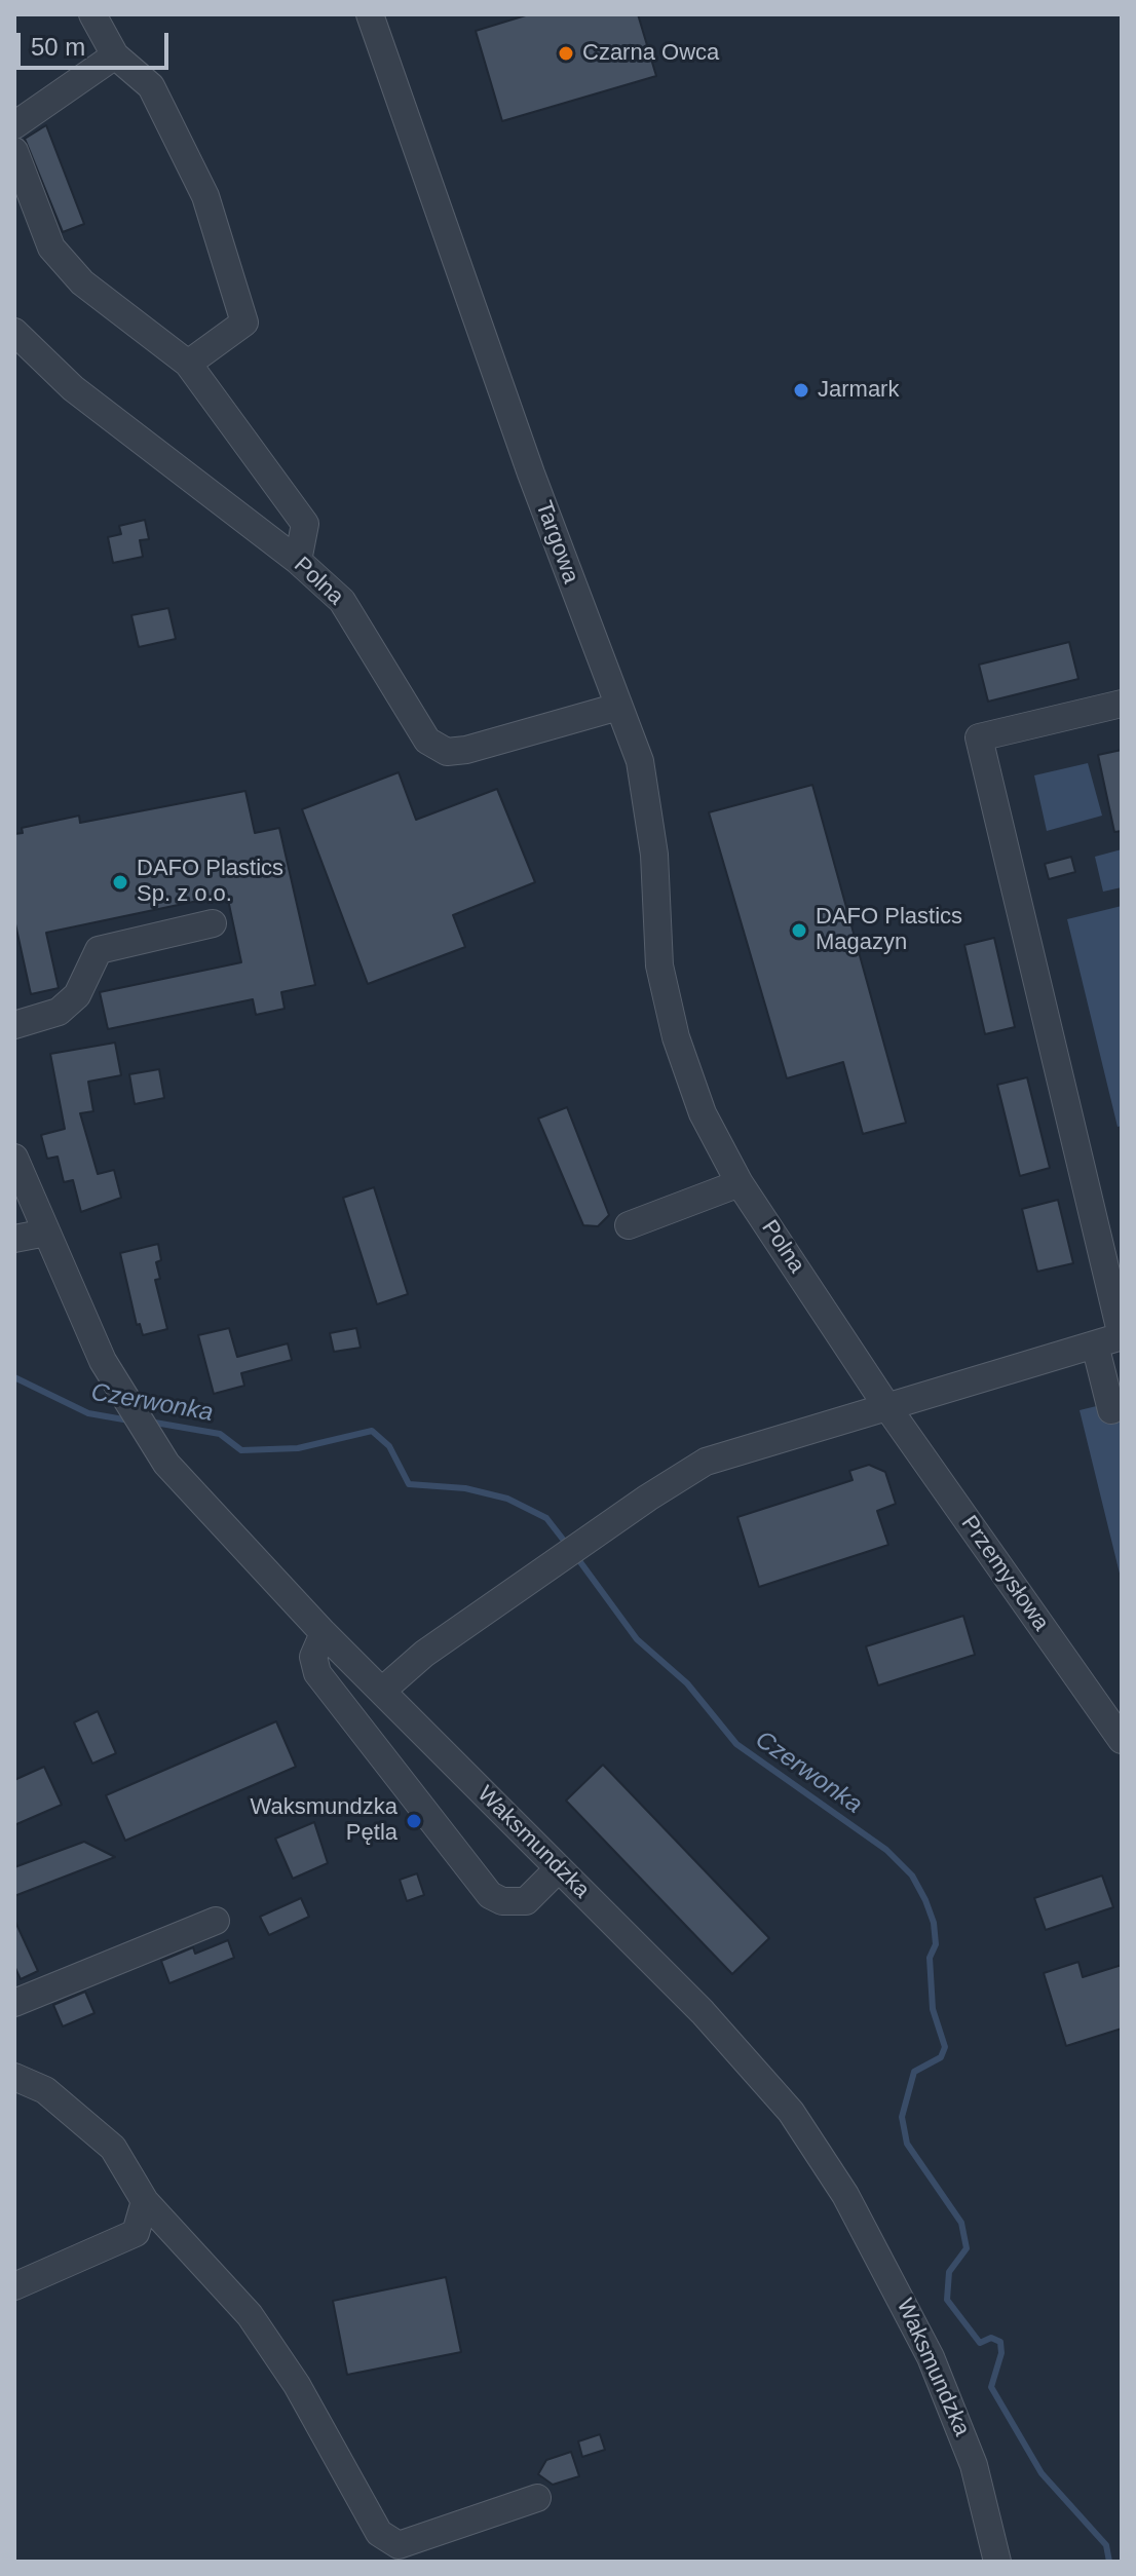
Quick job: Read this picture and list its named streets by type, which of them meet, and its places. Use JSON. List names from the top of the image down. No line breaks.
{"streets":{"street":["Targowa","Polna","Przemysłowa","Waksmundzka"]},"crossings":[["Targowa","Polna"],["Polna","Przemysłowa"]],"water":["Czerwonka"],"places":["Czarna Owca","Jarmark","DAFO Plastics Sp. z o.o.","DAFO Plastics Magazyn","Waksmundzka Pętla"],"scale_bar":"50 m"}
